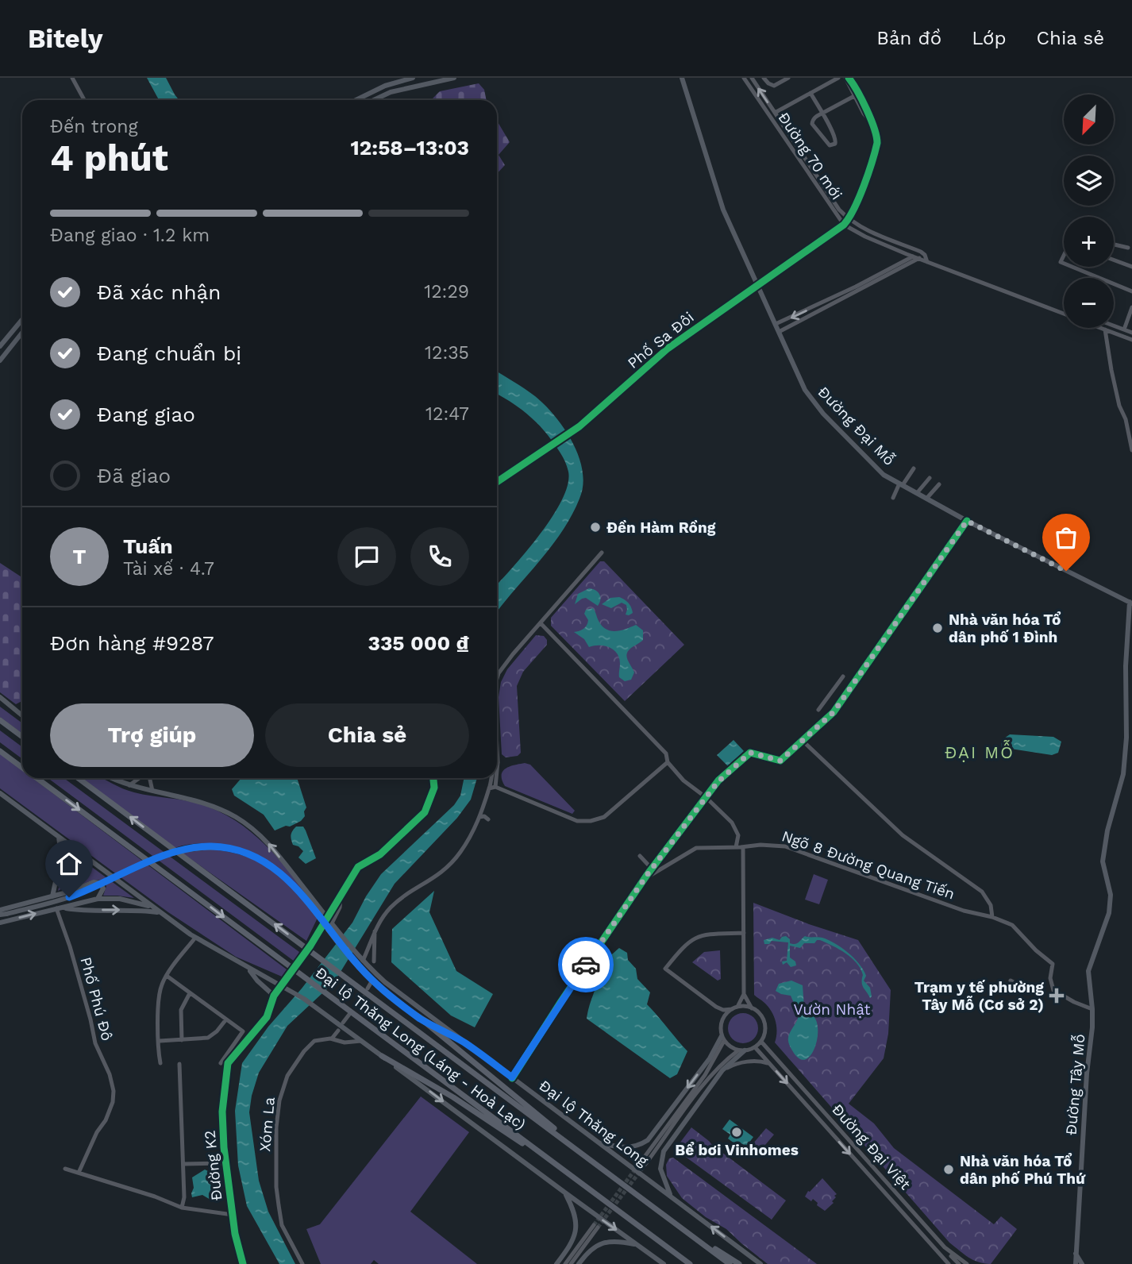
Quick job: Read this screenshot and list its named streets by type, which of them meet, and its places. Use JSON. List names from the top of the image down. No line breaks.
{"streets":{"highway":["Đại lộ Thăng Long (Láng - Hoà Lạc)"],"main road":["Đường Đại Mỗ","Đường Tây Mỗ","Đại lộ Thăng Long"],"street":["Đường 70 mới","Phố Sa Đôi","Ngõ 8 Đường Quang Tiến","Phố Phú Đô","Xóm La","Đường Đại Việt","Đường K2"]},"crossings":[["Đường 70 mới","Phố Sa Đôi"],["Phố Sa Đôi","Đường Đại Mỗ"],["Đường Đại Mỗ","Đường Tây Mỗ"],["Ngõ 8 Đường Quang Tiến","Đường Tây Mỗ"]],"one_way":["Đại lộ Thăng Long"],"districts":["ĐẠI MỖ"],"parks":["Vườn Nhật"],"places":{"other":["Đền Hàm Rồng","Nhà văn hóa Tổ dân phố 1 Đình","Bể bơi Vinhomes","Nhà văn hóa Tổ dân phố Phú Thứ"],"health":["Trạm y tế phường Tây Mỗ (Cơ sở 2)"]},"north":"bottom left","page":{"header":"Bitely","nav":["Bản đồ","Lớp","Chia sẻ"],"map_buttons":["+","−"],"heading":["4 phút","Đến trong","12:58–13:03"],"panel":["Tuấn","Tài xế · 4.7","Đơn hàng #9287","335 000 ₫"],"bar":"Đang giao · 1.2 km","list":[["Đã xác nhận","12:29"],["Đang chuẩn bị","12:35"],["Đang giao","12:47"],"Đã giao"],"round":"T","buttons":["Trợ giúp","Chia sẻ"]}}
